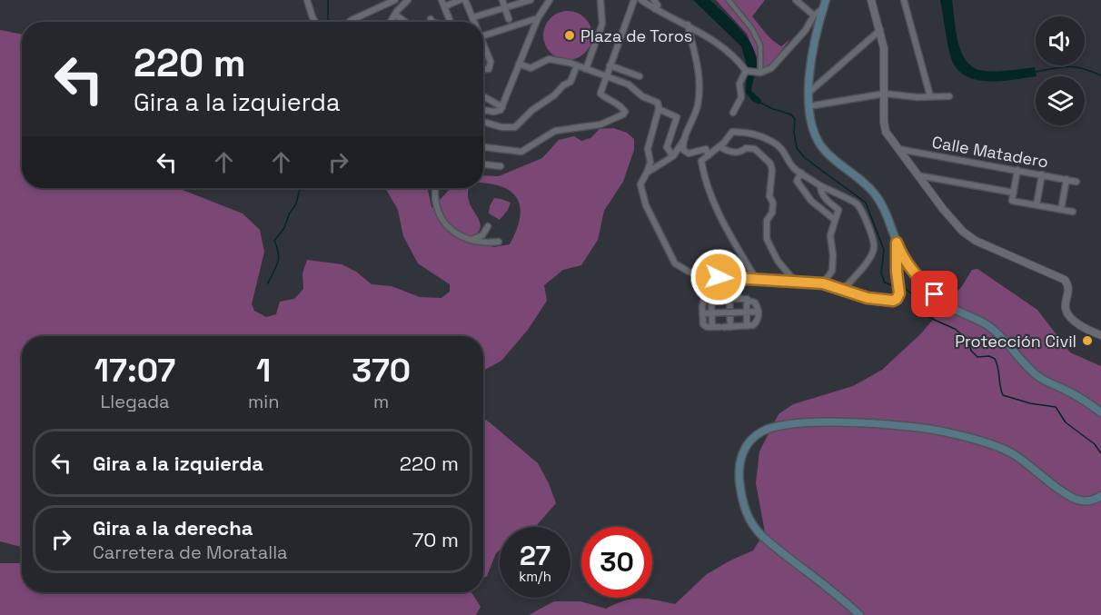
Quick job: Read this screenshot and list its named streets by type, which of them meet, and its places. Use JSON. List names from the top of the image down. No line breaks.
{"streets":{"street":["Calle Matadero"]},"places":["Plaza de Toros","Protección Civil"],"page":{"turn":["220 m","Gira a la izquierda"],"eta":["17:07","Llegada","1","min","370","m"],"list":[{"name":"Gira a la izquierda","value":"220 m"},{"name":"Gira a la derecha","note":"Carretera de Moratalla","value":"70 m"}],"speed":"27 km/h","limit":"30"}}
